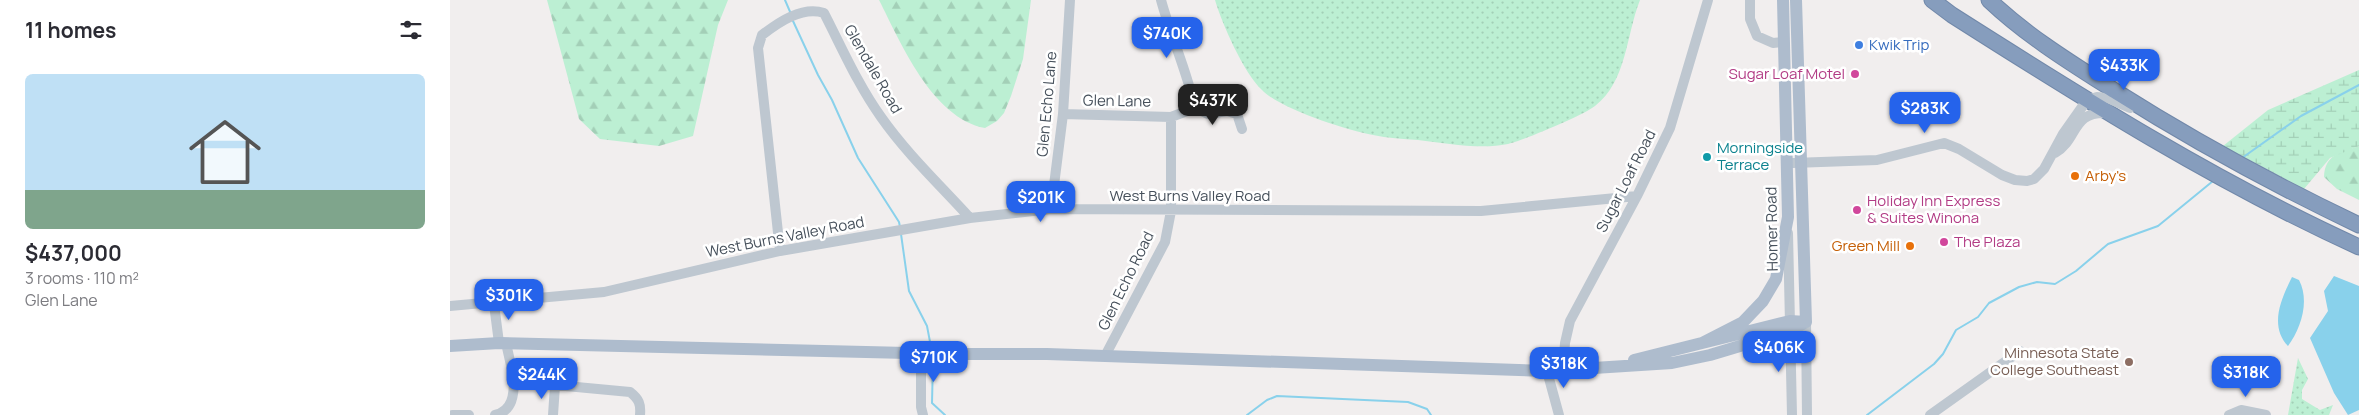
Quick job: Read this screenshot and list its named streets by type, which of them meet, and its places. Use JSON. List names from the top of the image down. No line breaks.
{"streets":{"main road":["Homer Road"],"street":["Glendale Road","Glen Lane","Glen Echo Lane","Sugar Loaf Road","West Burns Valley Road","Glen Echo Road"]},"crossings":[["Glendale Road","West Burns Valley Road"],["Glen Lane","Glen Echo Lane"],["Glen Lane","Glen Echo Road"],["Glen Echo Lane","West Burns Valley Road"],["Sugar Loaf Road","West Burns Valley Road"],["West Burns Valley Road","Glen Echo Road"]],"places":["Kwik Trip","Sugar Loaf Motel","Morningside Terrace","Arby's","Holiday Inn Express & Suites Winona","The Plaza","Green Mill","Minnesota State College Southeast"],"page":{"heading":"11 homes","price":["$740K","$433K","$437K","$283K","$201K","$301K","$406K","$710K","$318K","$318K","$244K"],"list":[{"name":"$437,000","note":"3 rooms · 110 m² · Glen Lane"}]}}
